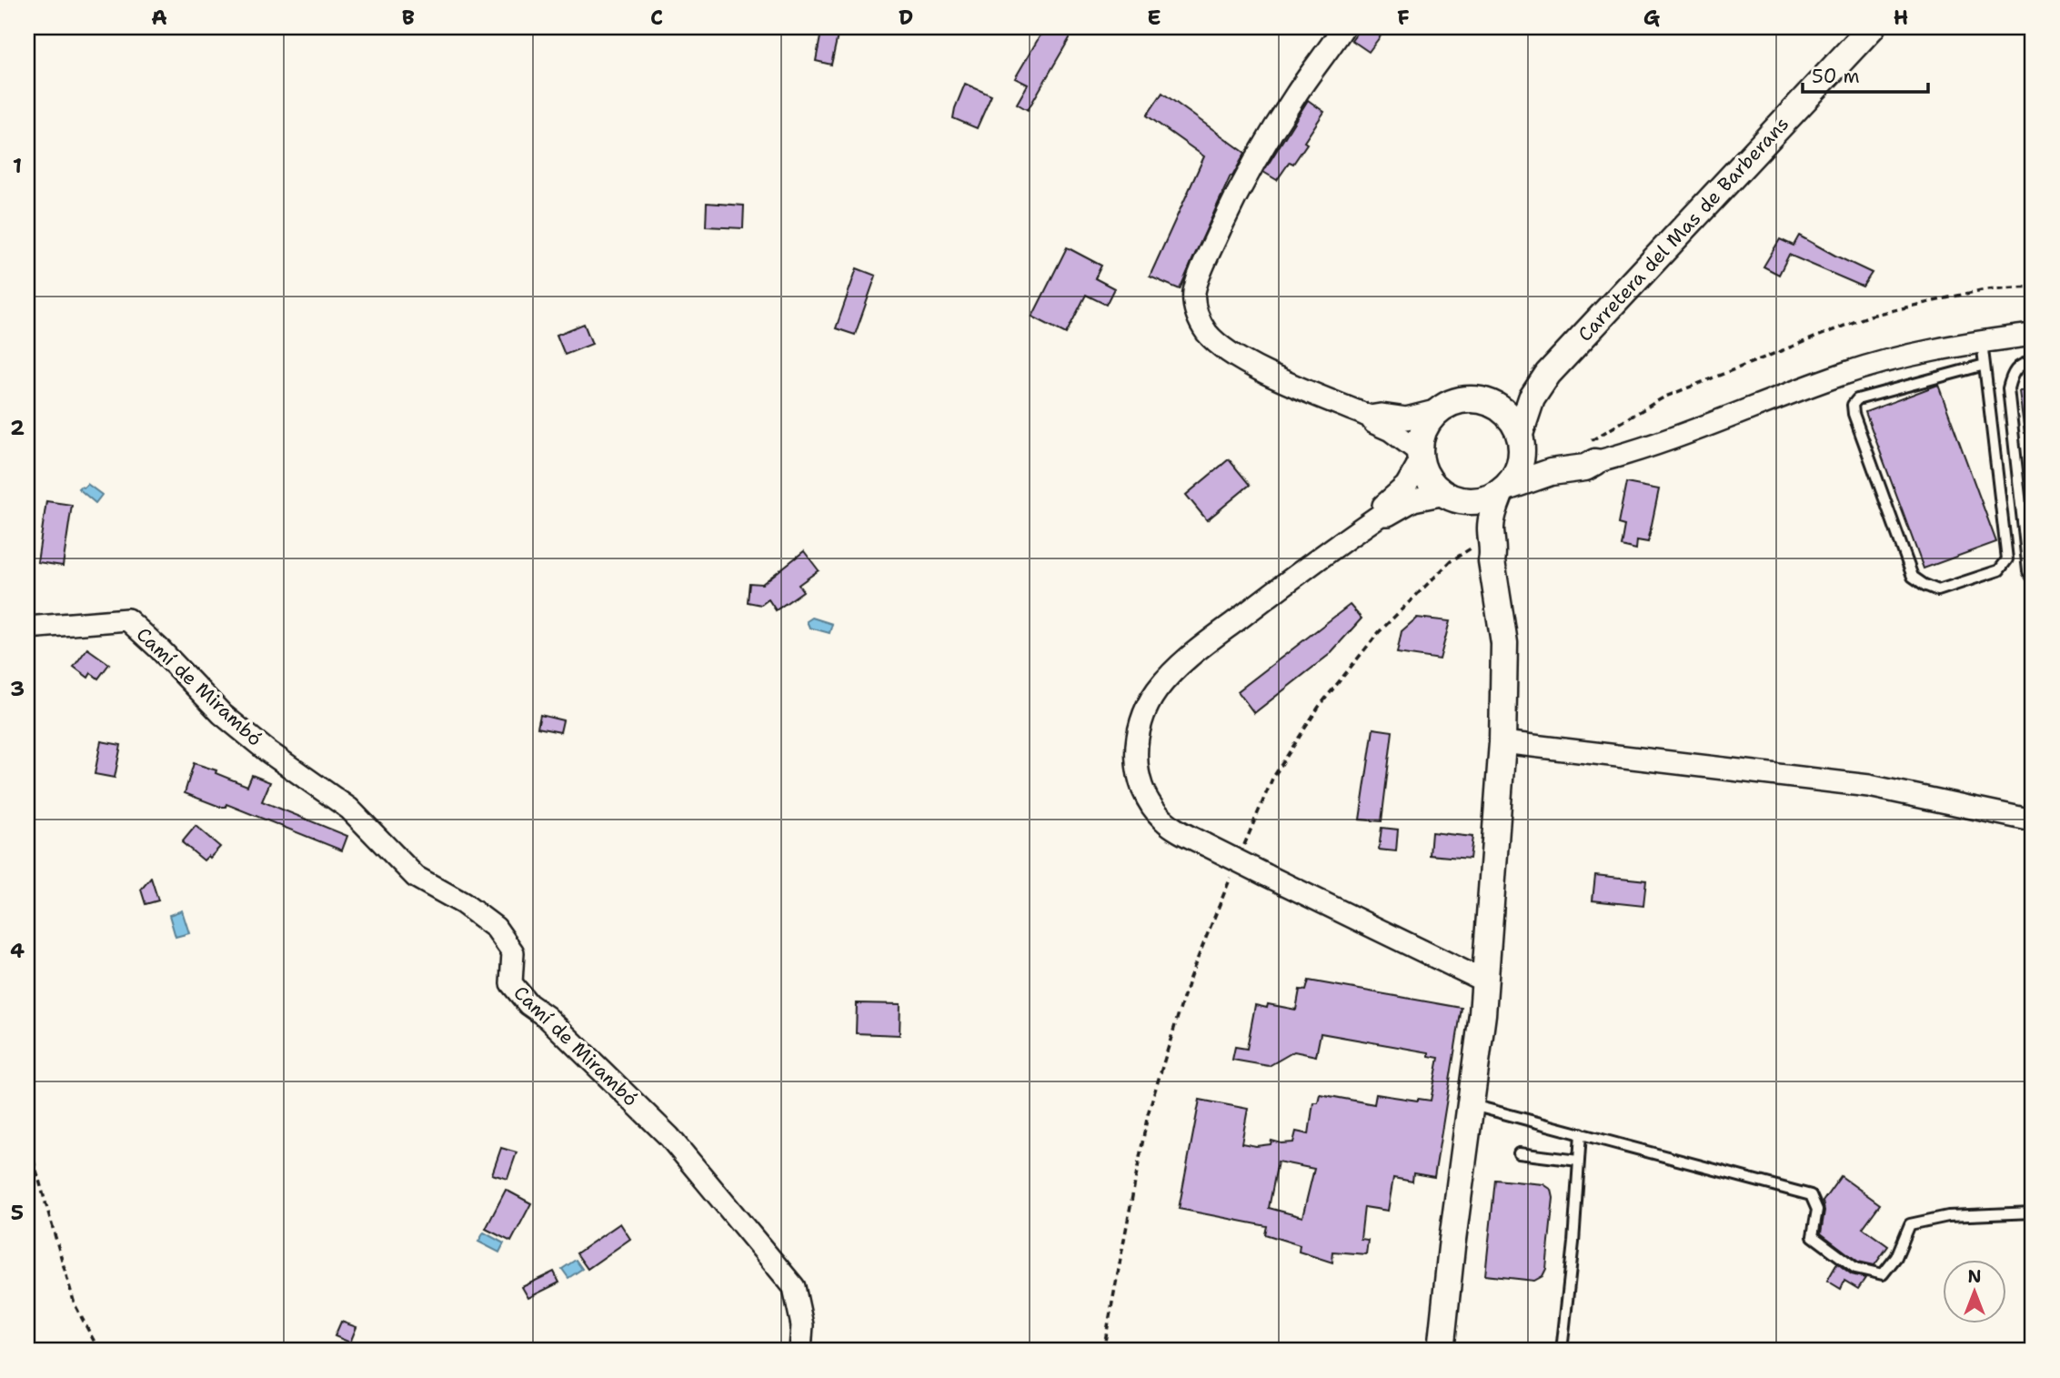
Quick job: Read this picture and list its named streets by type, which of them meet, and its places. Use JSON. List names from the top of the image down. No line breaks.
{"streets":{"street":["Carretera del Mas de Barberans","Camí de Mirambó"]},"scale_bar":"50 m","north":"top","grid":{"columns":["A","B","C","D","E","F","G","H"],"rows":["1","2","3","4","5"]}}
